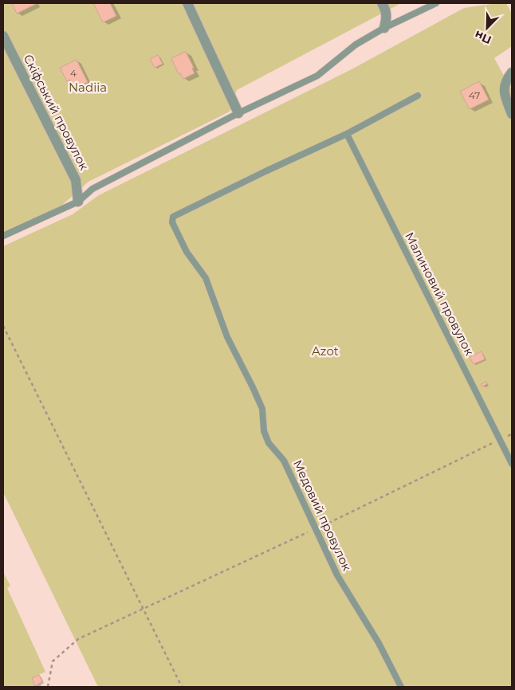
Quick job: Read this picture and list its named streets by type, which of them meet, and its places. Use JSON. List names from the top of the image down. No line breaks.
{"streets":{"street":["Скіфський провулок"],"lane":["Малиновий провулок","Медовий провулок"]},"crossings":[["Малиновий провулок","Медовий провулок"]],"parks":["Nadiia","Azot"],"house_numbers":["4","47"],"north":"bottom left"}
